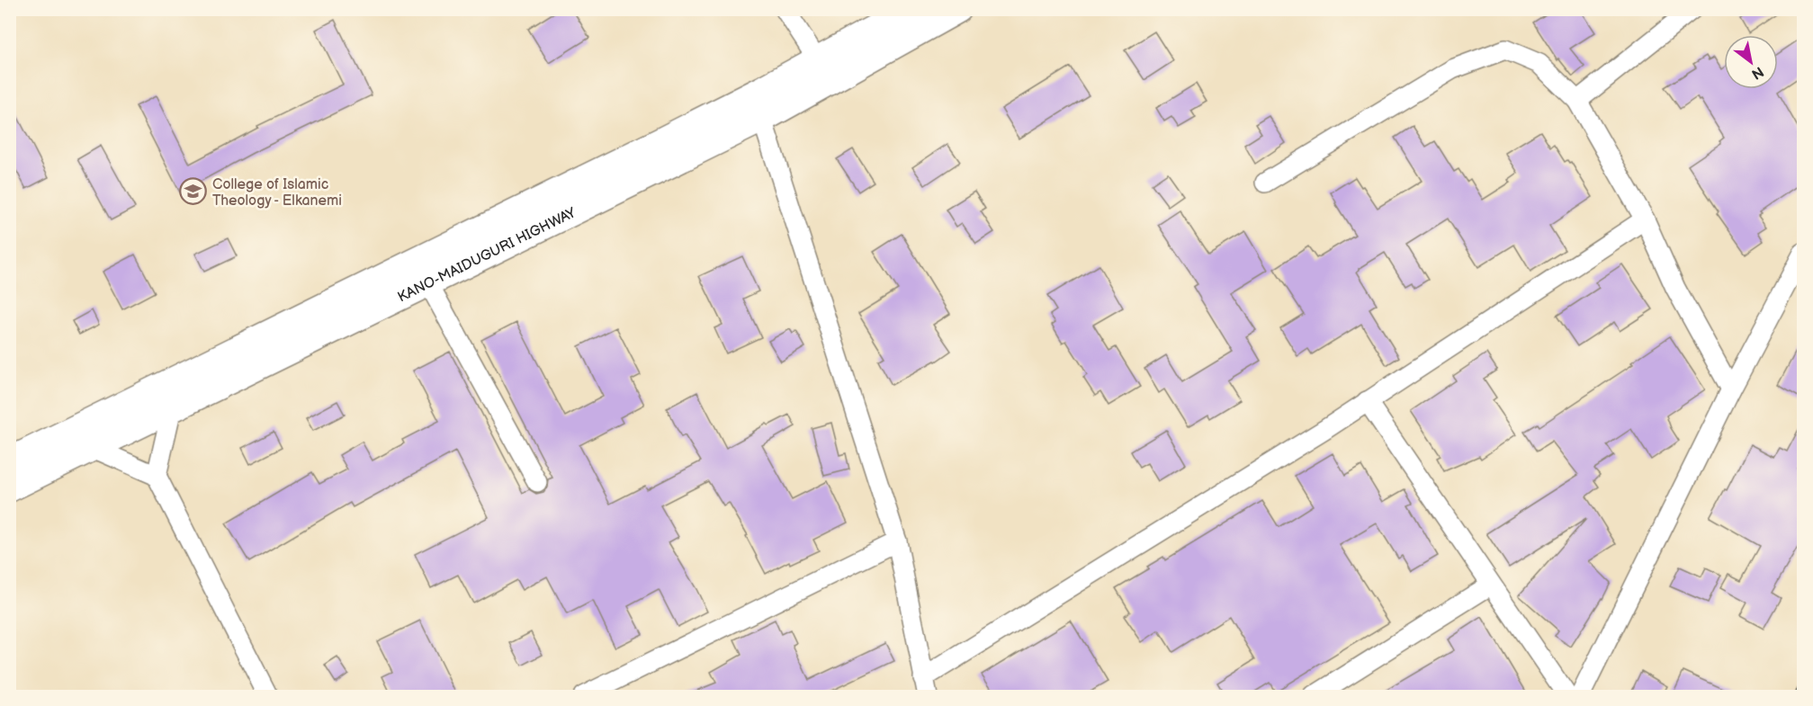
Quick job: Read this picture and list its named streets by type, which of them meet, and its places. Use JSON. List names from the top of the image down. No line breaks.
{"streets":{"highway":["KANO-MAIDUGURI HIGHWAY"]},"places":{"school or university":["College of Islamic Theology - Elkanemi"]},"north":"bottom right"}
